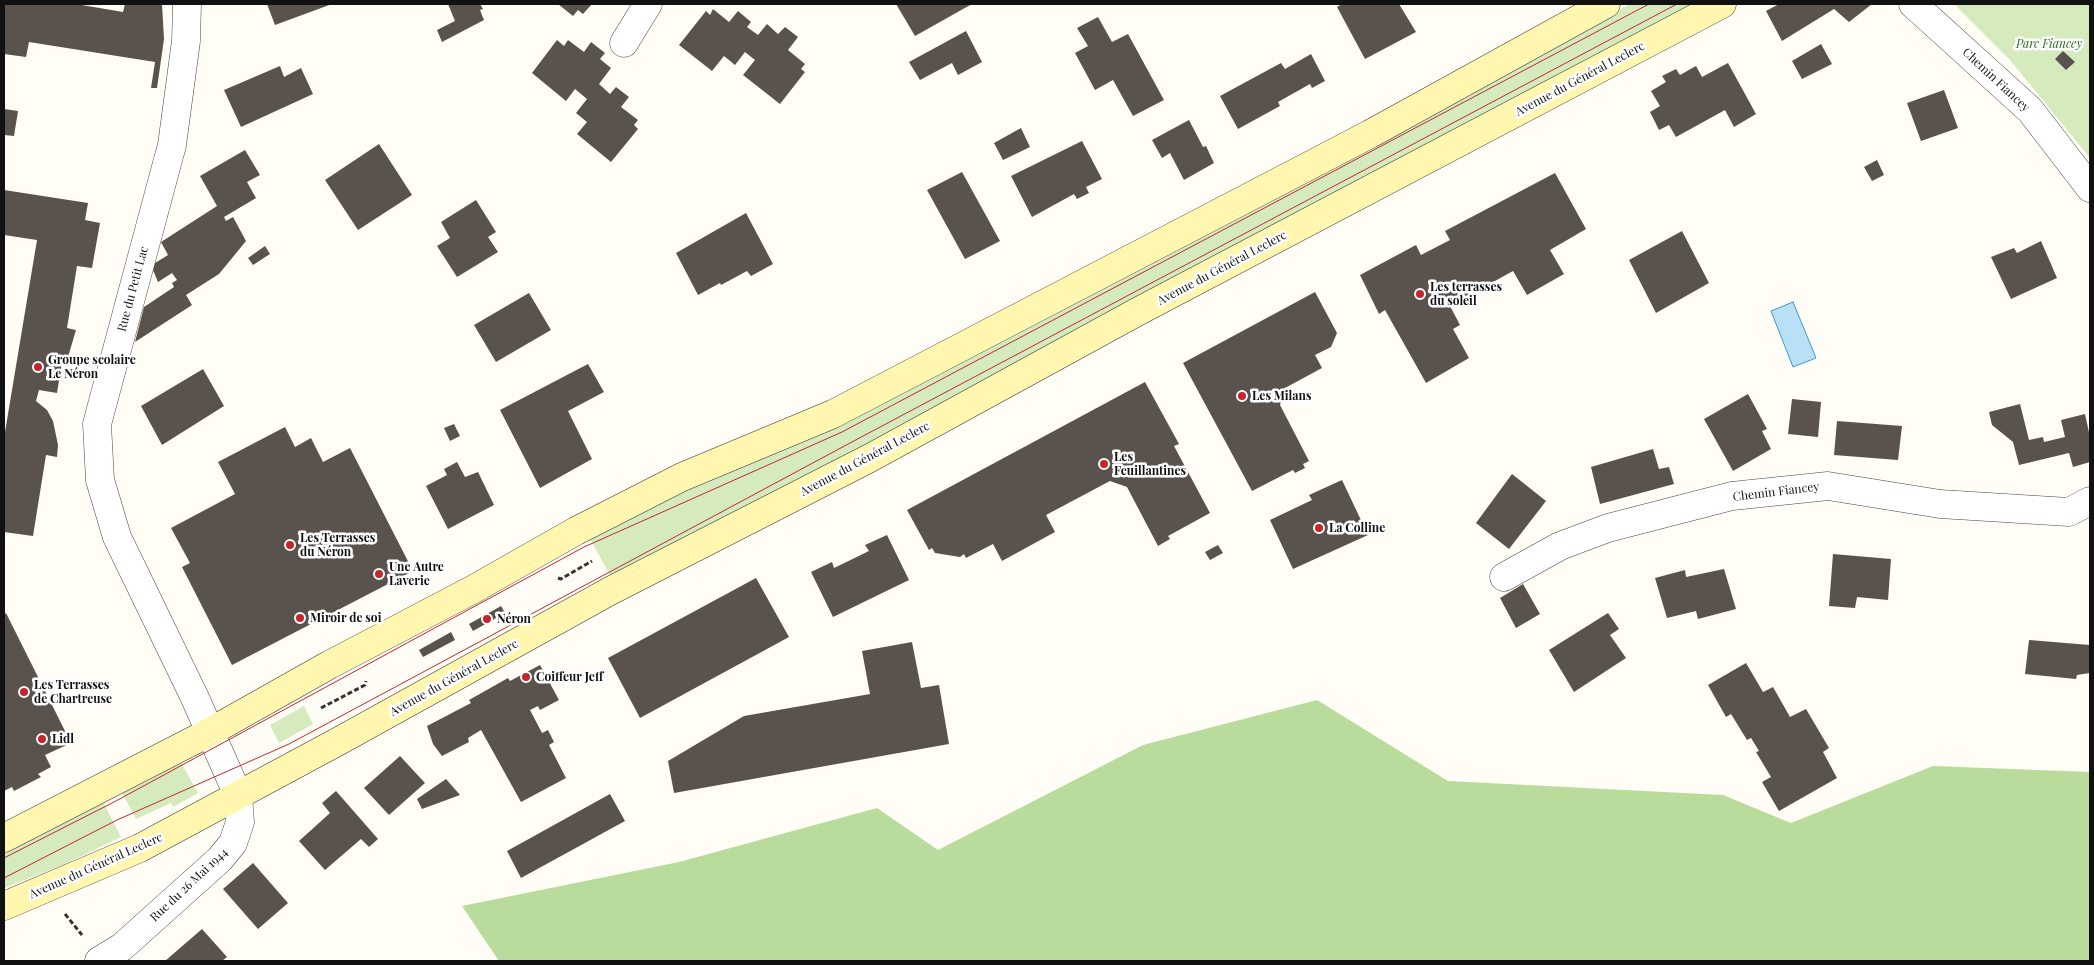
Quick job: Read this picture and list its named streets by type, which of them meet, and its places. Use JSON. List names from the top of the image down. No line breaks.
{"streets":{"main road":["Avenue du Général Leclerc"],"street":["Chemin Fiancey","Rue du Petit Lac","Rue du 26 Mai 1944"]},"crossings":[["Avenue du Général Leclerc","Rue du 26 Mai 1944"],["Rue du Petit Lac","Rue du 26 Mai 1944"]],"parks":["Parc Fiancey"],"places":["Les terrasses du soleil","Groupe scolaire Le Néron","Les Milans","Les Feuillantines","La Colline","Les Terrasses du Néron","Une Autre Laverie","Miroir de soi","Néron","Coiffeur Jeff","Les Terrasses de Chartreuse","Lidl"]}
